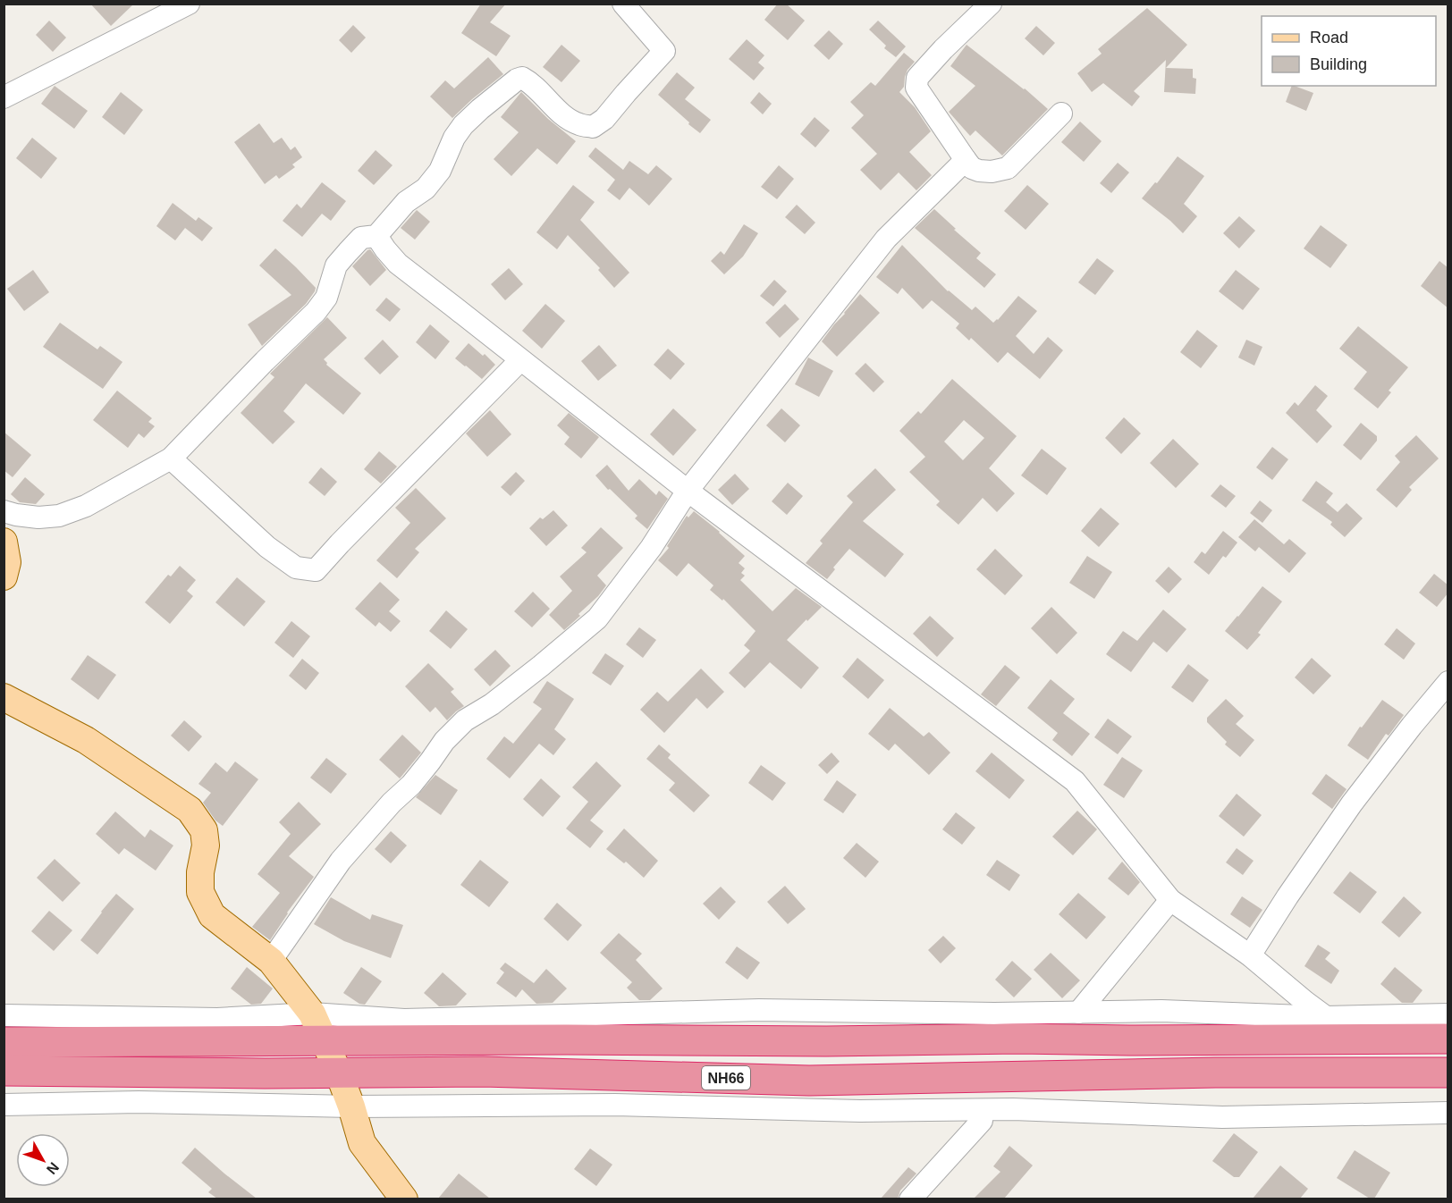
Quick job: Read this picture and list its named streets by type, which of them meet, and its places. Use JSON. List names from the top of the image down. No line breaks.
{"streets":{"highway":["NH66"]},"legend":["Road","Building"],"north":"bottom right"}
